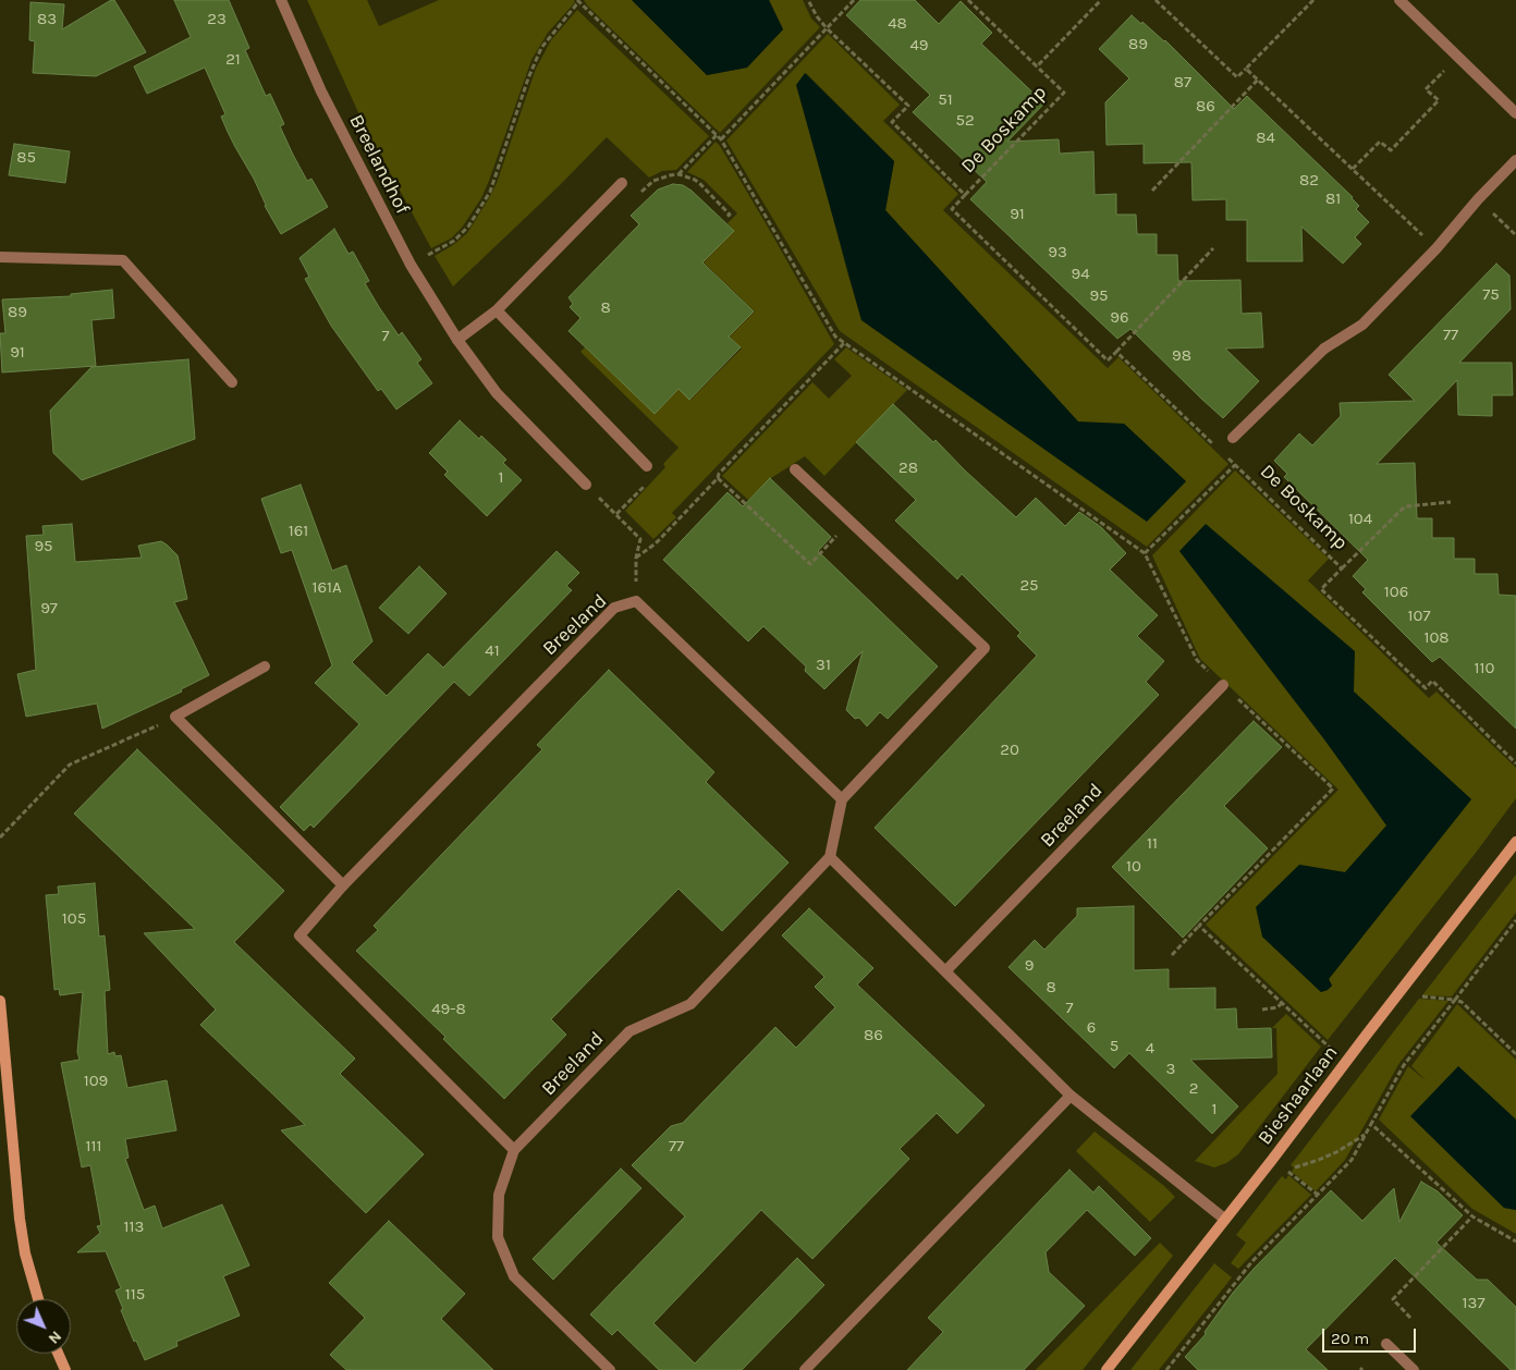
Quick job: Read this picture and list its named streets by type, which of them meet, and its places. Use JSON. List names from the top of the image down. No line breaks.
{"streets":{"street":["Breelandhof","Breeland","Bieshaarlaan"],"path":["De Boskamp"]},"house_numbers":["83","23","48","89","49","21","87","51","86","52","84","85","82","81","91","93","94","75","95","8","89","96","77","7","91","98","28","1","104","161","95","25","161A","106","97","107","108","41","31","110","20","11","10","105","9","8","7","49-8","6","86","5","4","3","109","2","1","111","77","113","115","137"],"scale_bar":"20 m","north":"bottom right"}
